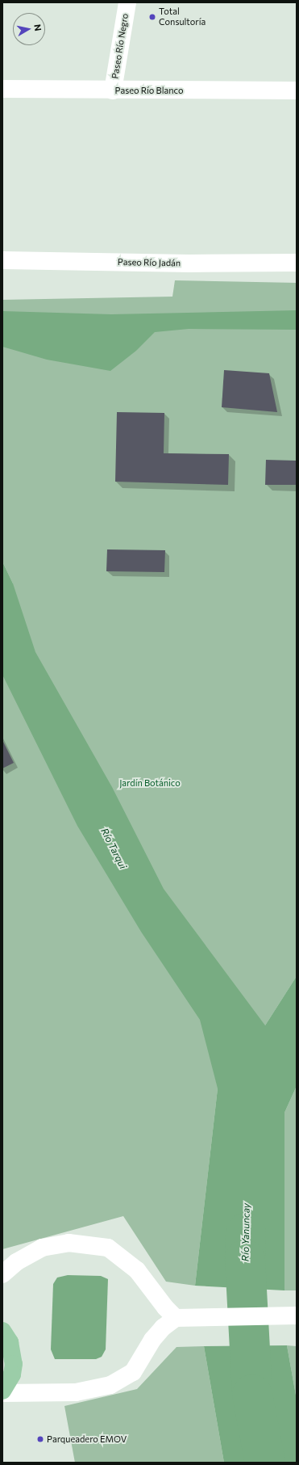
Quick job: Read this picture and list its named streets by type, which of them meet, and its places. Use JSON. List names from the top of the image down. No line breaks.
{"streets":{"street":["Paseo Río Negro","Paseo Río Blanco","Paseo Río Jadán"]},"crossings":[["Paseo Río Negro","Paseo Río Blanco"]],"water":["Río Tarqui","Río Yanuncay"],"parks":["Jardín Botánico"],"places":["Total Consultoría","Parqueadero EMOV"],"north":"right"}
